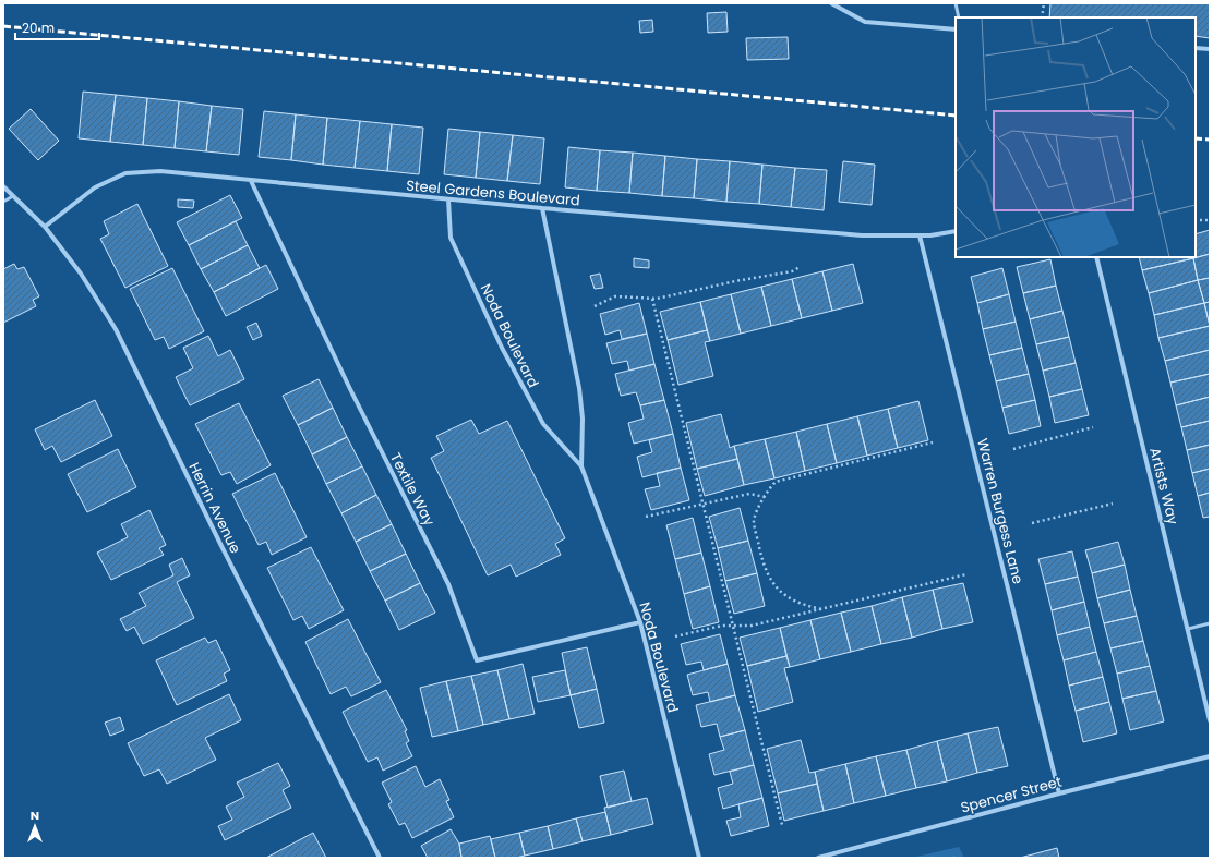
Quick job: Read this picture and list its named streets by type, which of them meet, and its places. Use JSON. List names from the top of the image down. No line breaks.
{"streets":{"street":["Steel Gardens Boulevard","Noda Boulevard","Artists Way","Textile Way","Herrin Avenue","Warren Burgess Lane","Spencer Street"]},"crossings":[["Steel Gardens Boulevard","Noda Boulevard"],["Steel Gardens Boulevard","Textile Way"],["Steel Gardens Boulevard","Herrin Avenue"],["Steel Gardens Boulevard","Warren Burgess Lane"],["Noda Boulevard","Textile Way"],["Warren Burgess Lane","Spencer Street"]],"scale_bar":"20 m","north":"top"}
